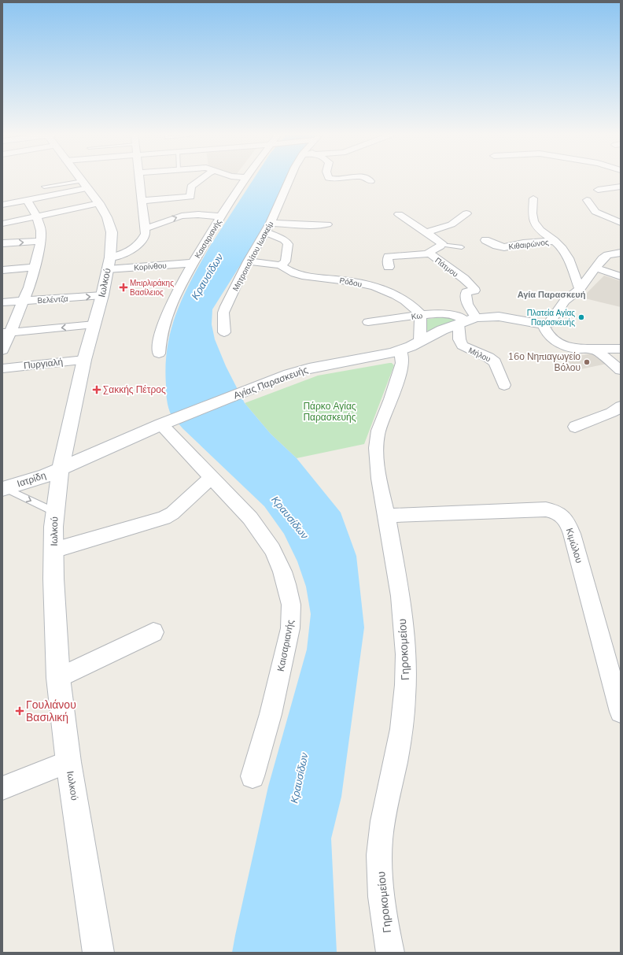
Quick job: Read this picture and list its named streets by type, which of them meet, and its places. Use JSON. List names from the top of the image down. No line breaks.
{"streets":{"main road":["Ιωλκού","Αγίας Παρασκευής","Ιατρίδη"],"street":["Καισαριανής","Κιθαιρώνος","Μητροπολίτου Ιωακείμ","Κορίνθου","Πάτμου","Ρόδου","Βελέντζα","Κω","Μήλου","Πυργιαλή","Κιμώλου","Γηροκομείου"]},"crossings":[["Καισαριανής","Κορίνθου"],["Καισαριανής","Αγίας Παρασκευής"],["Μητροπολίτου Ιωακείμ","Ρόδου"],["Κορίνθου","Ιωλκού"],["Πάτμου","Κω"],["Πάτμου","Μήλου"],["Πάτμου","Αγίας Παρασκευής"],["Ρόδου","Κω"],["Ιωλκού","Βελέντζα"],["Ιωλκού","Πυργιαλή"],["Ιωλκού","Αγίας Παρασκευής"],["Ιωλκού","Ιατρίδη"],["Κω","Μήλου"],["Κω","Αγίας Παρασκευής"],["Μήλου","Αγίας Παρασκευής"],["Αγίας Παρασκευής","Ιατρίδη"],["Αγίας Παρασκευής","Γηροκομείου"],["Κιμώλου","Γηροκομείου"]],"districts":["Αγία Παρασκευή"],"water":["Κραυσίδων"],"parks":["Πάρκο Αγίας Παρασκευής"],"places":{"health":["Μπιρλιράκης Βασίλειος","Σακκής Πέτρος","Γουλιάνου Βασιλική"],"other":["Πλατεία Αγίας Παρασκευής","16ο Νηπιαγωγείο Βόλου"]}}
